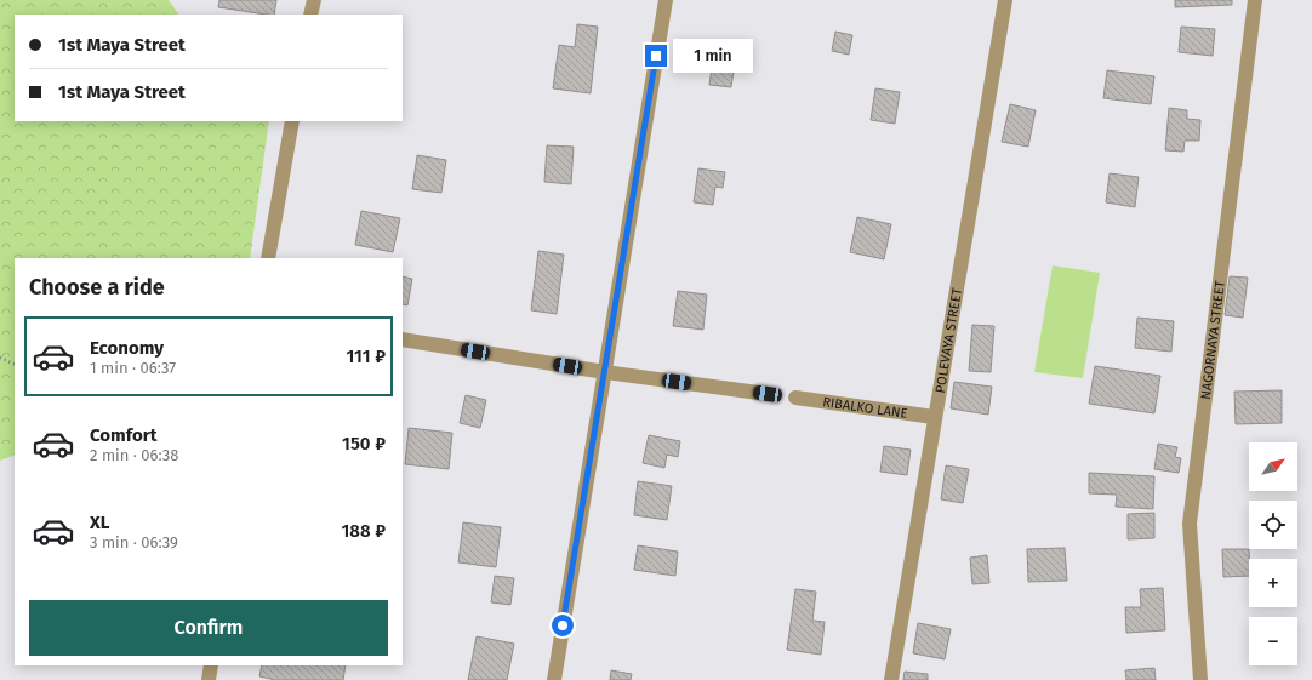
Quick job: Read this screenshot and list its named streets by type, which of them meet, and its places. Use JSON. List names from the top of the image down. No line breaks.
{"streets":{"street":["POLEVAYA STREET","NAGORNAYA STREET","RIBALKO LANE"]},"crossings":[["POLEVAYA STREET","RIBALKO LANE"]],"north":"top right","page":{"banner":["1st Maya Street","1st Maya Street"],"bubble":"1 min","heading":"Choose a ride","list":[{"name":"Economy","note":"1 min · 06:37","value":"111 ₽"},{"name":"Comfort","note":"2 min · 06:38","value":"150 ₽"},{"name":"XL","note":"3 min · 06:39","value":"188 ₽"}],"map_buttons":["+","−"],"buttons":"Confirm"}}
